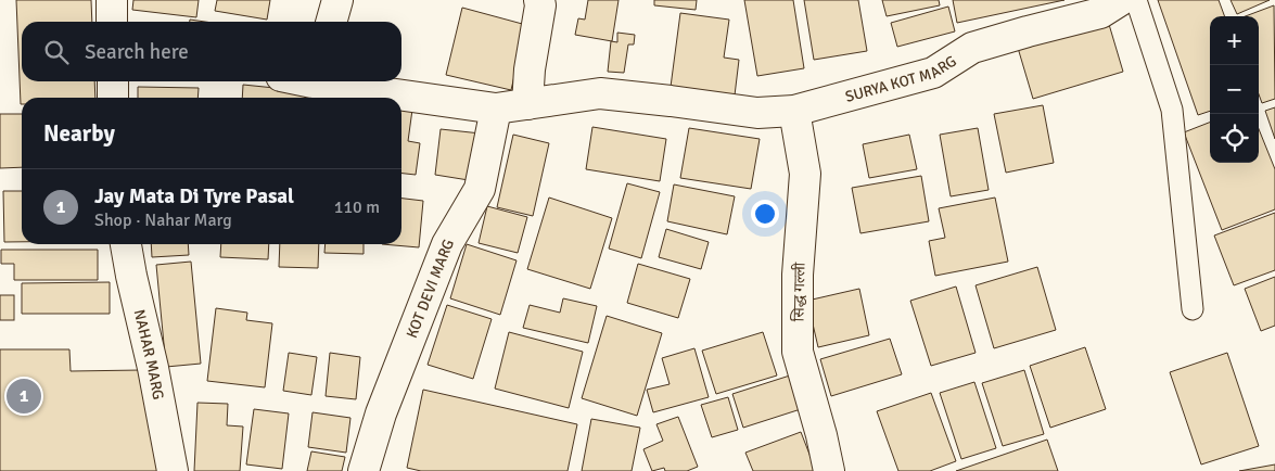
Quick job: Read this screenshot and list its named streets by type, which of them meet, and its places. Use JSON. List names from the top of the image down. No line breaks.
{"streets":{"street":["SURYA KOT MARG","KOT DEVI MARG","सिद्ध गल्ली","NAHAR MARG"]},"crossings":[["SURYA KOT MARG","KOT DEVI MARG"],["SURYA KOT MARG","सिद्ध गल्ली"]],"page":{"map_buttons":["+","−"],"search":"Search here","heading":"Nearby","list":[{"mark":"1","name":"Jay Mata Di Tyre Pasal","note":"Shop · Nahar Marg","value":"110 m"}],"pins":"1"}}
